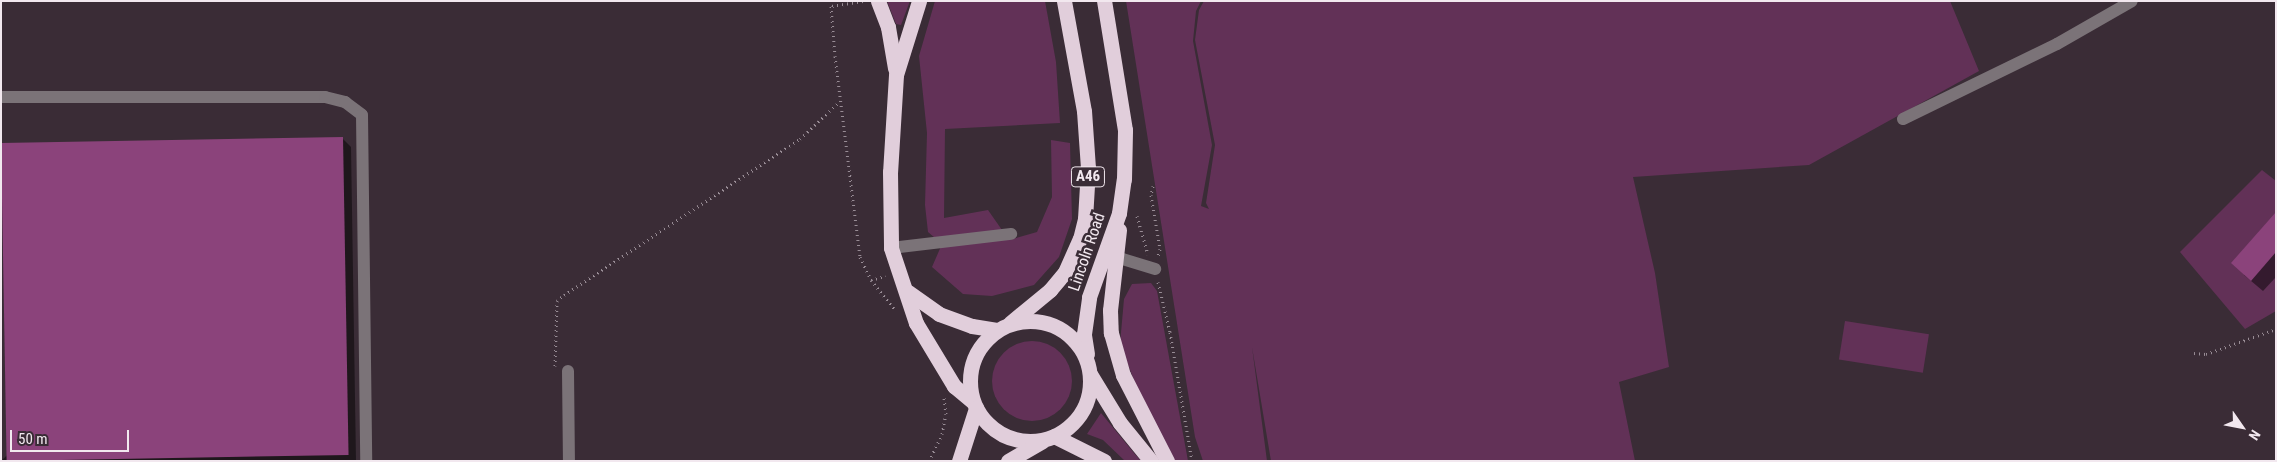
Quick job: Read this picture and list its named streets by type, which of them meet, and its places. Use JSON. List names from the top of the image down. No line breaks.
{"streets":{"highway":["A46","Lincoln Road"]},"crossings":[["A46","Lincoln Road"]],"scale_bar":"50 m","north":"bottom right"}
